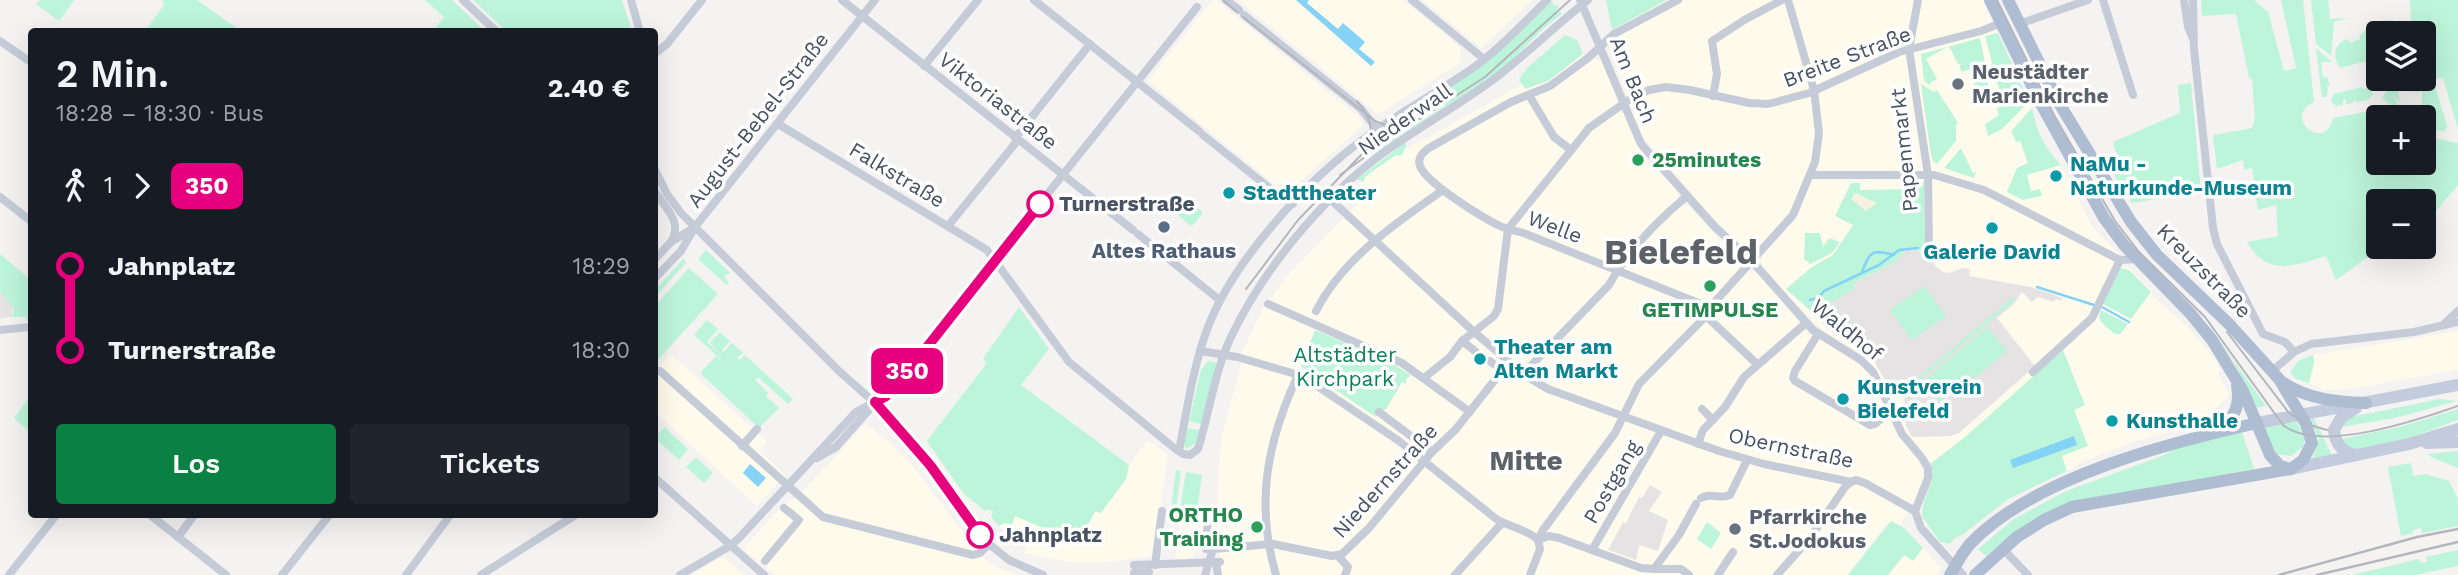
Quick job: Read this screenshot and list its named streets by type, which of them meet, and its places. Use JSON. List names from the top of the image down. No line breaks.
{"streets":{"main road":["Kreuzstraße"],"street":["Breite Straße","Am Bach","Viktoriastraße","Niederwall","August-Bebel-Straße","Papenmarkt","Falkstraße","Welle","Waldhof","Obernstraße","Niedernstraße","Postgang"]},"crossings":[["Breite Straße","Am Bach"],["Breite Straße","Papenmarkt"],["Breite Straße","Welle"],["Breite Straße","Kreuzstraße"],["Am Bach","Niederwall"],["Am Bach","Waldhof"],["Viktoriastraße","August-Bebel-Straße"],["Niederwall","Falkstraße"],["Niederwall","Welle"],["Niederwall","Obernstraße"],["August-Bebel-Straße","Falkstraße"],["Waldhof","Obernstraße"],["Obernstraße","Niedernstraße"],["Obernstraße","Postgang"]],"districts":["Bielefeld","Mitte"],"parks":["Altstädter Kirchpark"],"places":["Neustädter Marienkirche","25minutes","NaMu - Naturkunde-Museum","Stadttheater","Turnerstraße","Altes Rathaus","Galerie David","GETIMPULSE","Theater am Alten Markt","Kunstverein Bielefeld","Kunsthalle","ORTHO Training","Pfarrkirche St.Jodokus","Jahnplatz"],"lines":["bus line 350"],"page":{"on_map":"350","map_buttons":["+","−"],"heading":["2 Min.","18:28 – 18:30 · Bus","2.40 €"],"legs":["1","350"],"list":[{"name":"Jahnplatz","value":"18:29"},{"name":"Turnerstraße","value":"18:30"}],"buttons":["Los","Tickets"]}}
